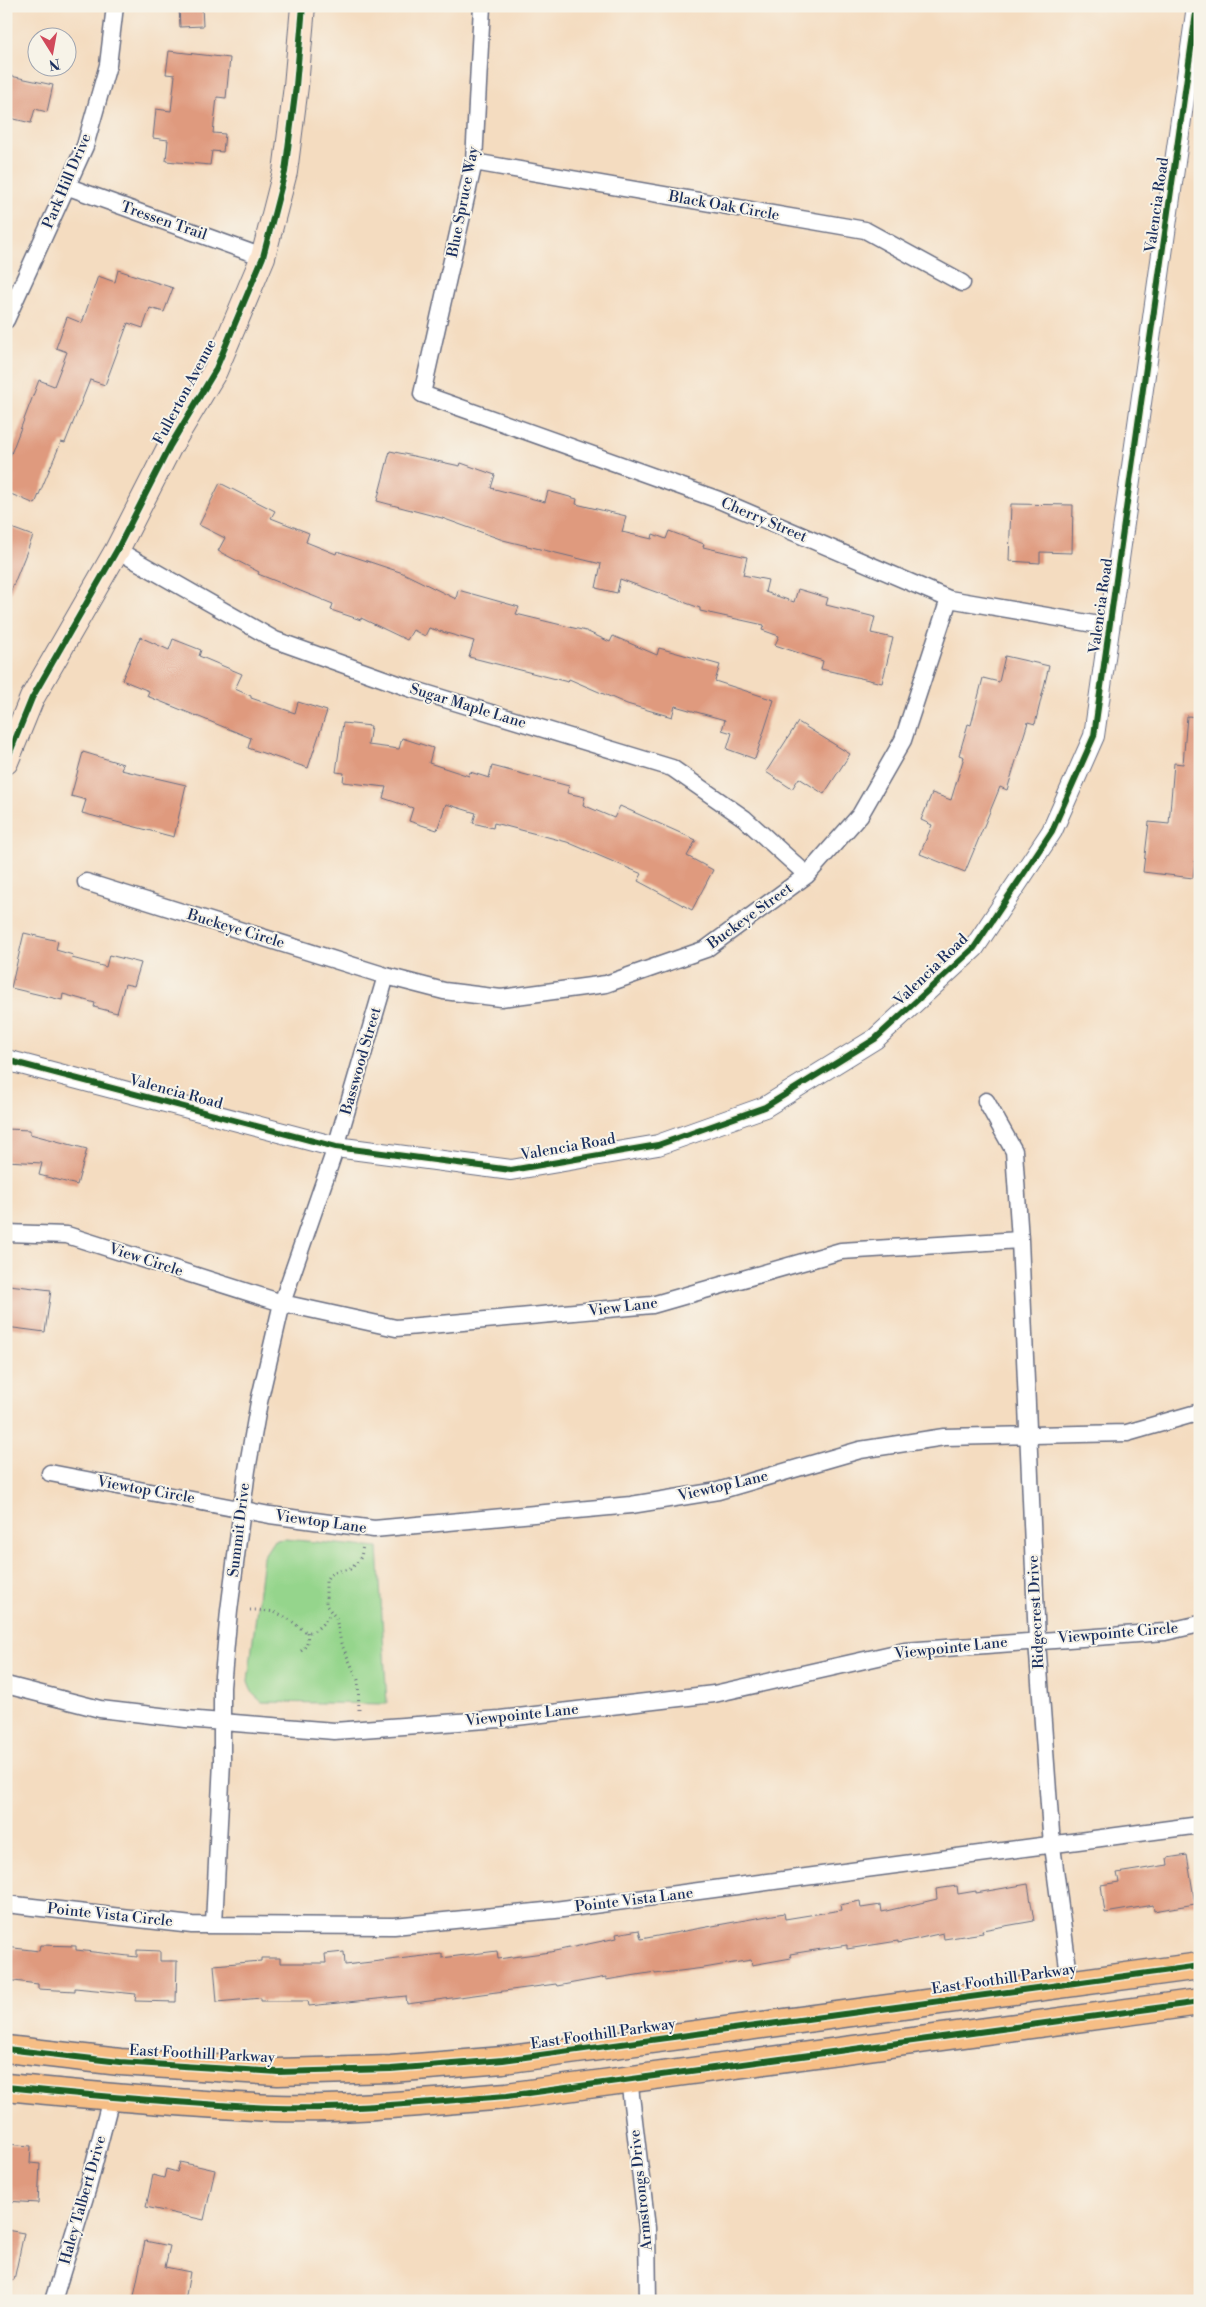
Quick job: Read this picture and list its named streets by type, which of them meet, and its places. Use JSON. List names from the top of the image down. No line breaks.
{"streets":{"main road":["Fullerton Avenue","East Foothill Parkway"],"street":["Park Hill Drive","Blue Spruce Way","Valencia Road","Black Oak Circle","Tressen Trail","Cherry Street","Sugar Maple Lane","Buckeye Street","Buckeye Circle","Basswood Street","View Circle","View Lane","Viewtop Lane","Viewtop Circle","Summit Drive","Ridgecrest Drive","Viewpointe Circle","Viewpointe Lane","Pointe Vista Lane","Pointe Vista Circle","Armstrongs Drive","Haley Talbert Drive"]},"crossings":[["Park Hill Drive","Tressen Trail"],["Blue Spruce Way","Black Oak Circle"],["Blue Spruce Way","Cherry Street"],["Valencia Road","Cherry Street"],["Valencia Road","Basswood Street"],["Valencia Road","Summit Drive"],["Tressen Trail","Fullerton Avenue"],["Fullerton Avenue","Sugar Maple Lane"],["Cherry Street","Buckeye Street"],["Sugar Maple Lane","Buckeye Street"],["Buckeye Street","Buckeye Circle"],["Buckeye Street","Basswood Street"],["Buckeye Circle","Basswood Street"],["Basswood Street","Summit Drive"],["View Circle","View Lane"],["View Circle","Summit Drive"],["View Lane","Summit Drive"],["View Lane","Ridgecrest Drive"],["Viewtop Lane","Viewtop Circle"],["Viewtop Lane","Summit Drive"],["Viewtop Lane","Ridgecrest Drive"],["Viewtop Circle","Summit Drive"],["Summit Drive","Viewpointe Lane"],["Summit Drive","Pointe Vista Lane"],["Summit Drive","Pointe Vista Circle"],["Ridgecrest Drive","Viewpointe Circle"],["Ridgecrest Drive","Viewpointe Lane"],["Ridgecrest Drive","Pointe Vista Lane"],["Ridgecrest Drive","East Foothill Parkway"],["Viewpointe Circle","Viewpointe Lane"],["Pointe Vista Lane","Pointe Vista Circle"]],"north":"bottom"}
